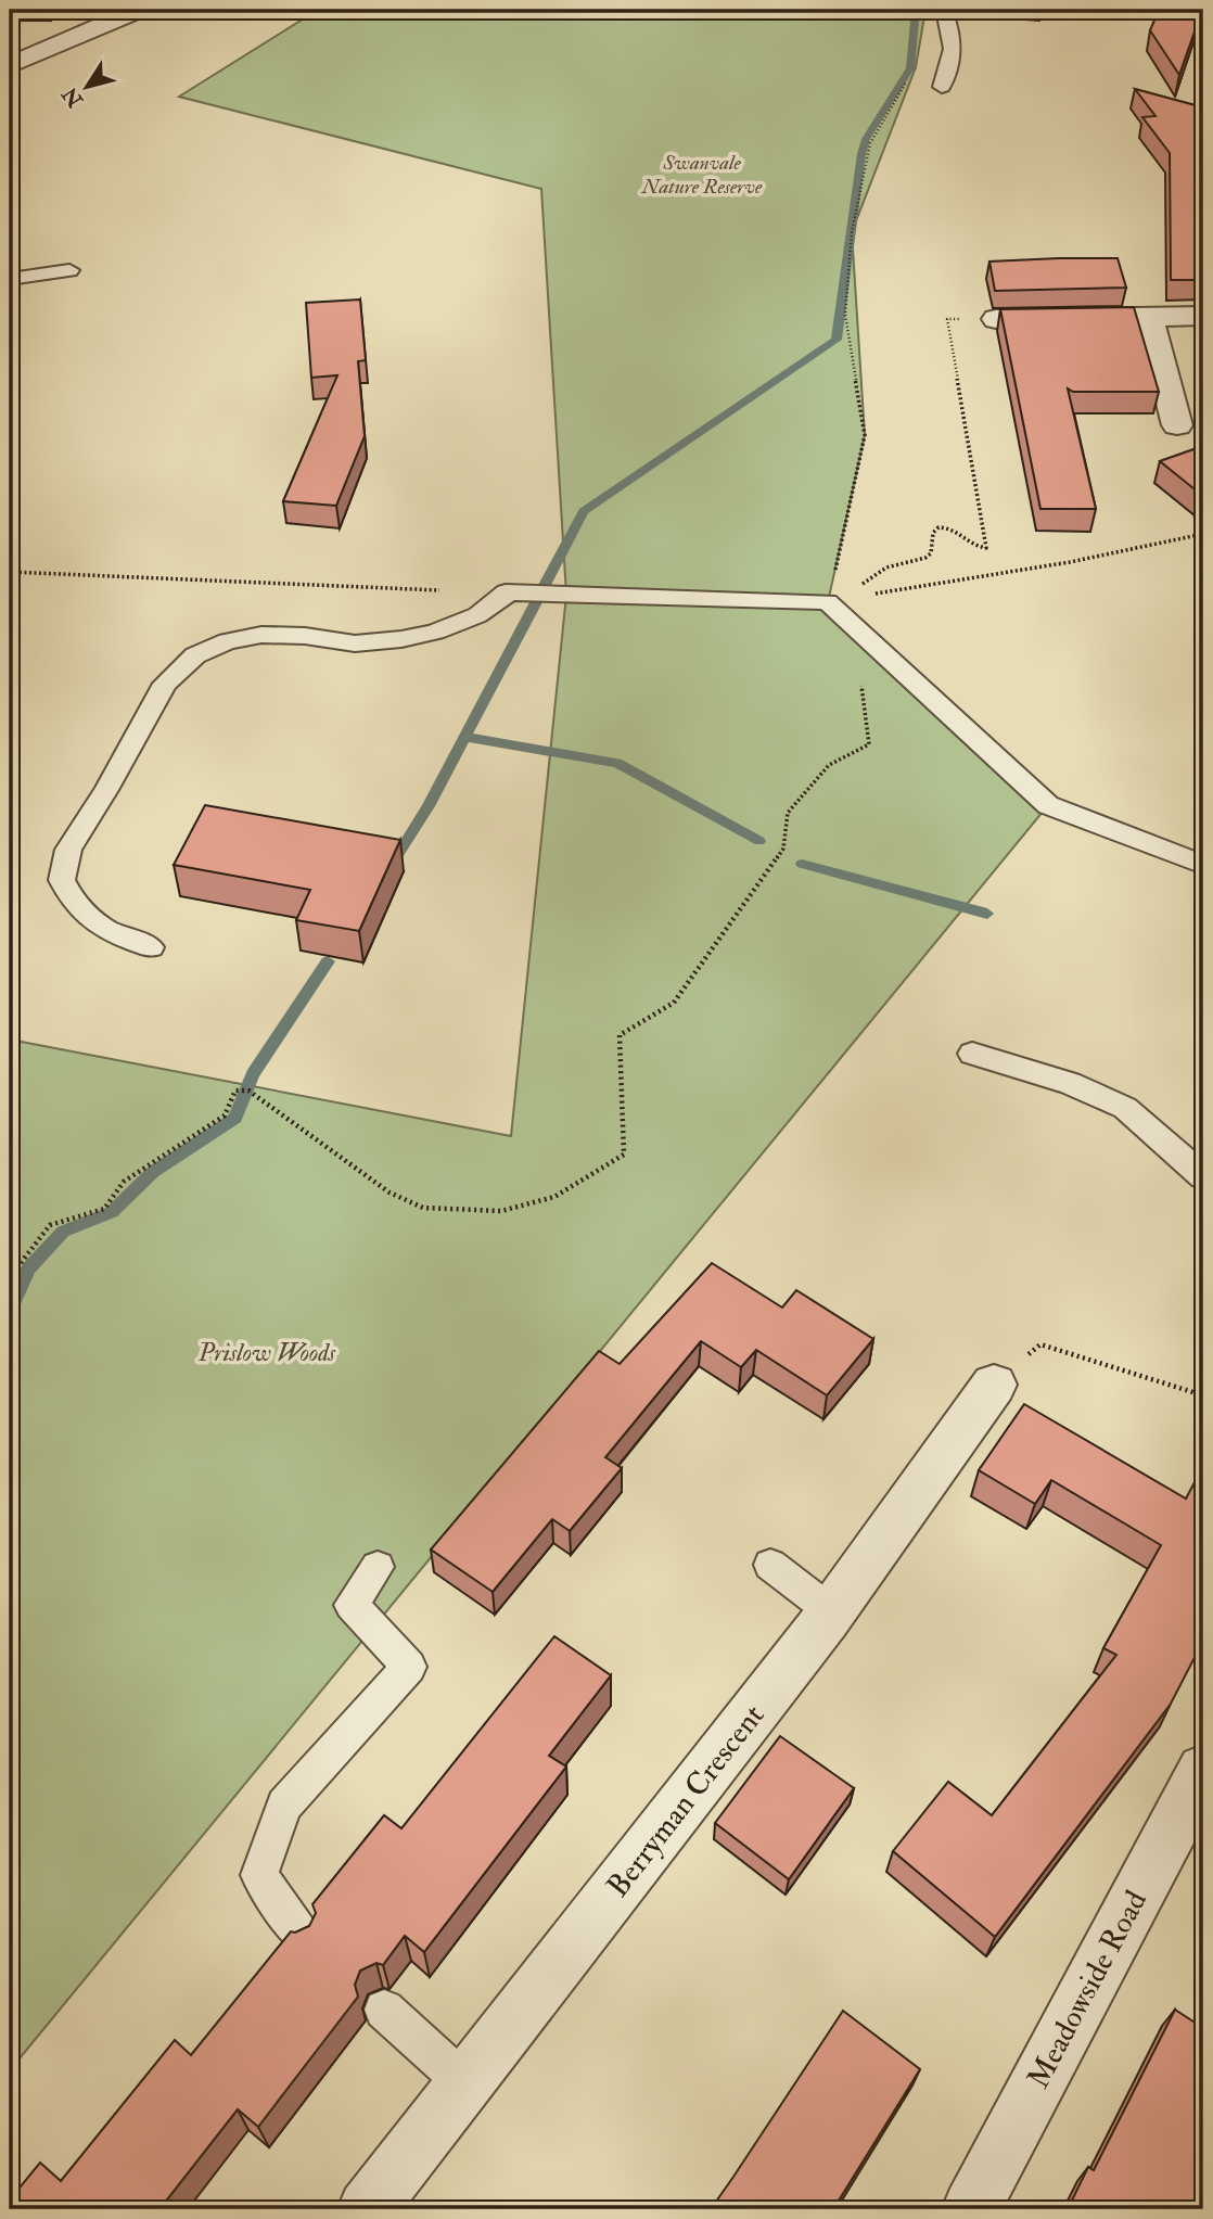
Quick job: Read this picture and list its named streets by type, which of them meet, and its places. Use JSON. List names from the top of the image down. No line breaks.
{"streets":{"street":["Berryman Crescent","Meadowside Road"]},"parks":["Swanvale Nature Reserve","Prislow Woods"],"north":"bottom left"}
